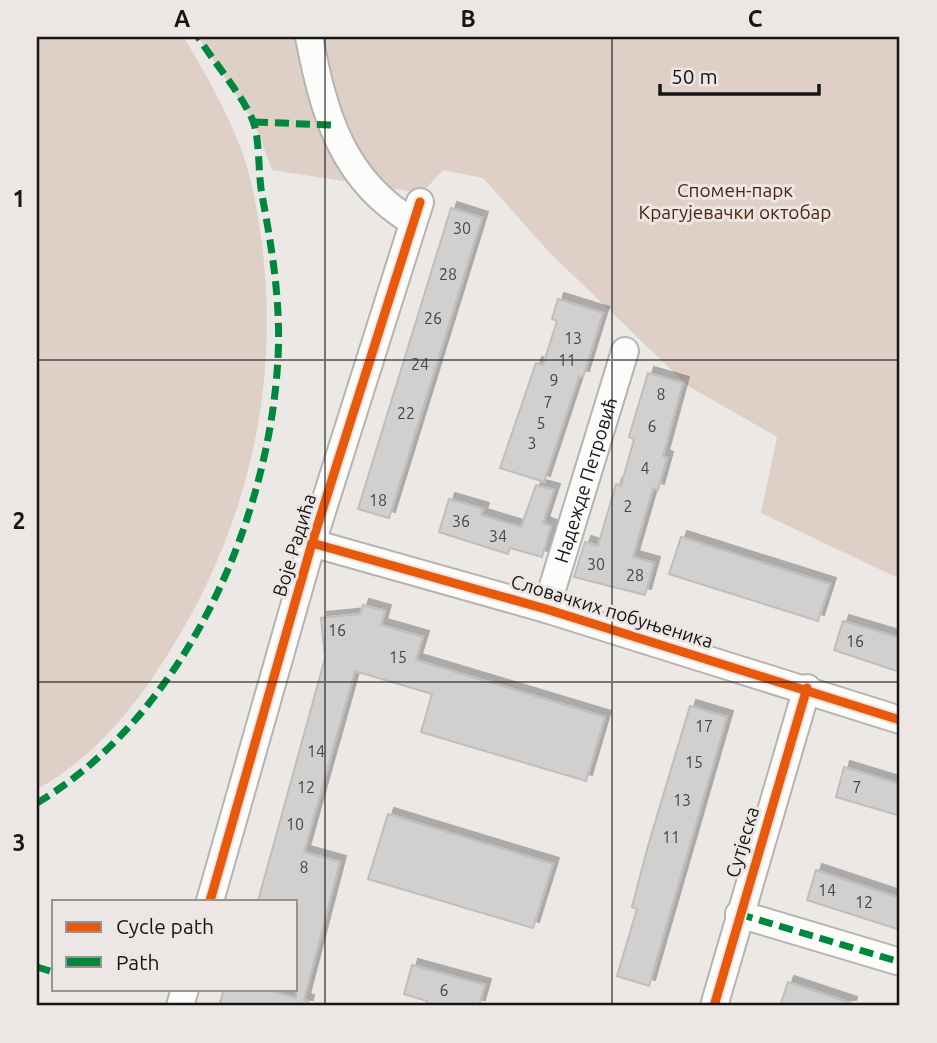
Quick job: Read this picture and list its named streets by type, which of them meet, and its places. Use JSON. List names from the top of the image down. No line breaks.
{"streets":{"street":["Надежде Петровић","Воје Радића","Словачких побуњеника","Сутјеска"]},"crossings":[["Надежде Петровић","Словачких побуњеника"],["Воје Радића","Словачких побуњеника"],["Словачких побуњеника","Сутјеска"]],"parks":["Спомен-парк Крагујевачки октобар"],"house_numbers":["30","28","26","13","11","24","9","8","7","22","5","6","3","4","18","2","36","34","30","28","16","16","15","17","14","15","12","7","13","10","11","8","14","12","6"],"legend":["Cycle path","Path"],"scale_bar":"50 m","grid":{"columns":["A","B","C"],"rows":["1","2","3"]}}
